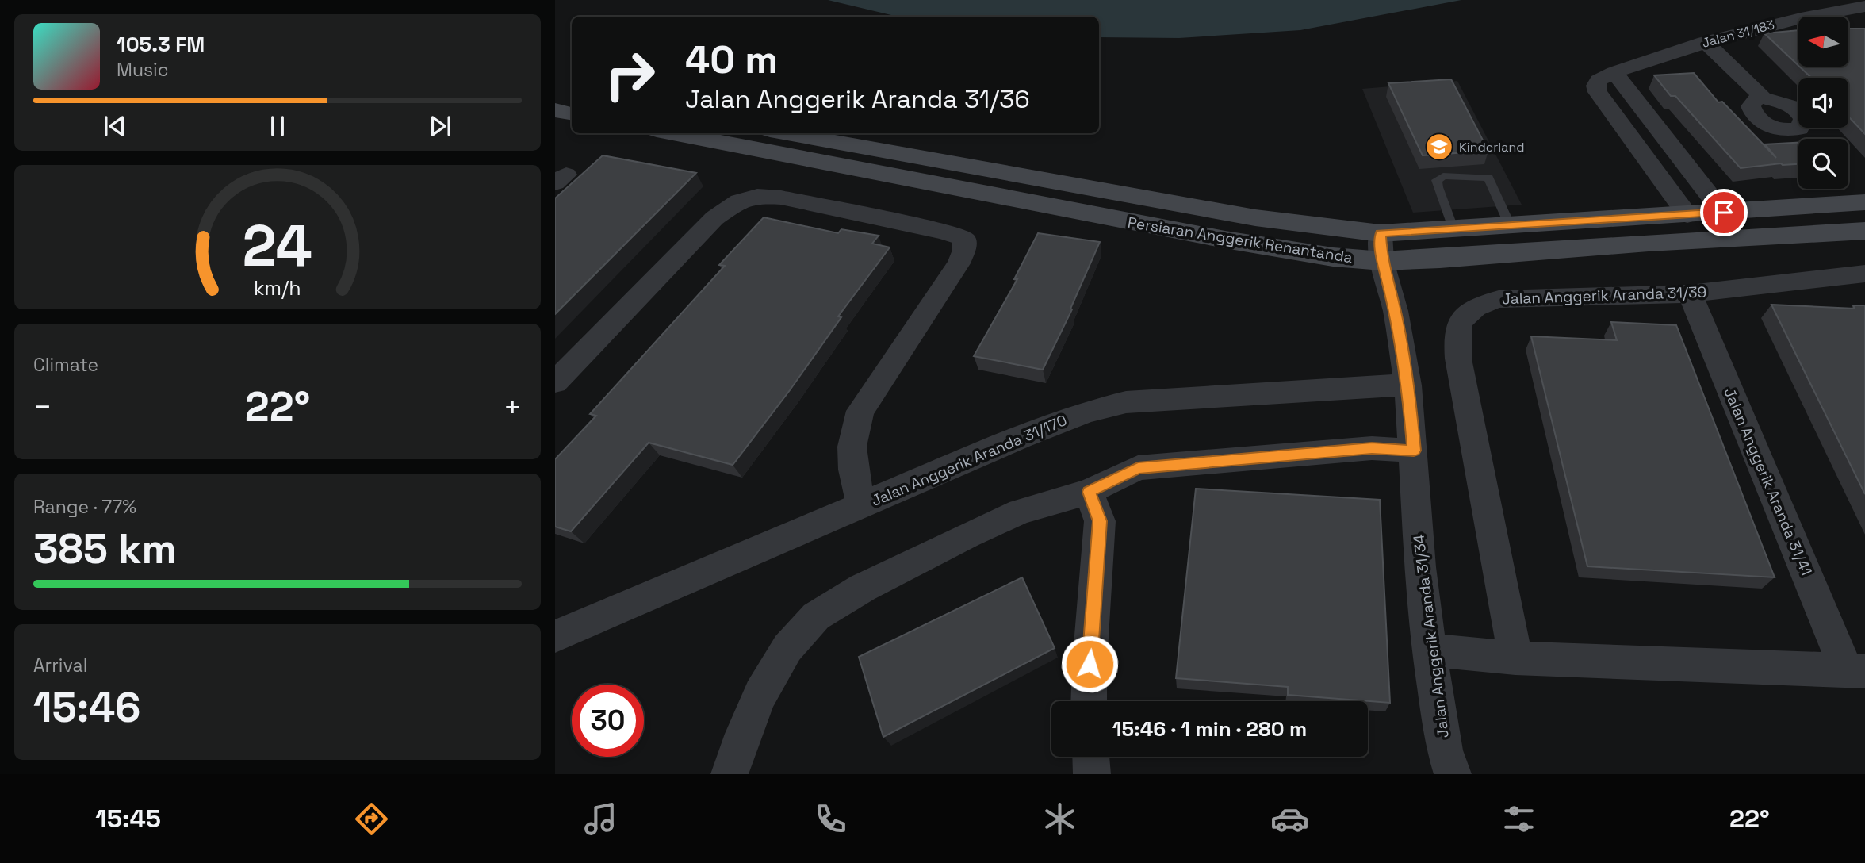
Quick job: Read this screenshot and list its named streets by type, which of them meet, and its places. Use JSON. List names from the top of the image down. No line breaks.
{"streets":{"main road":["Persiaran Anggerik Renantanda"],"street":["Jalan 31/183","Jalan Anggerik Aranda 31/39","Jalan Anggerik Aranda 31/170","Jalan Anggerik Aranda 31/41","Jalan Anggerik Aranda 31/34"]},"crossings":[["Persiaran Anggerik Renantanda","Jalan Anggerik Aranda 31/34"],["Jalan Anggerik Aranda 31/39","Jalan Anggerik Aranda 31/41"],["Jalan Anggerik Aranda 31/170","Jalan Anggerik Aranda 31/34"]],"places":{"school or university":["Kinderland"]},"north":"left","page":{"turn":["40 m","Jalan Anggerik Aranda 31/36"],"song":["105.3 FM","Music"],"tile":["Climate",["Range · 77%","385 km"],["Arrival","15:46"]],"heat":["−","22°","+"],"limit":"30","trip":"15:46 · 1 min · 280 m","tabs":["15:45","22°"],"gauge":["24","km/h"]}}
